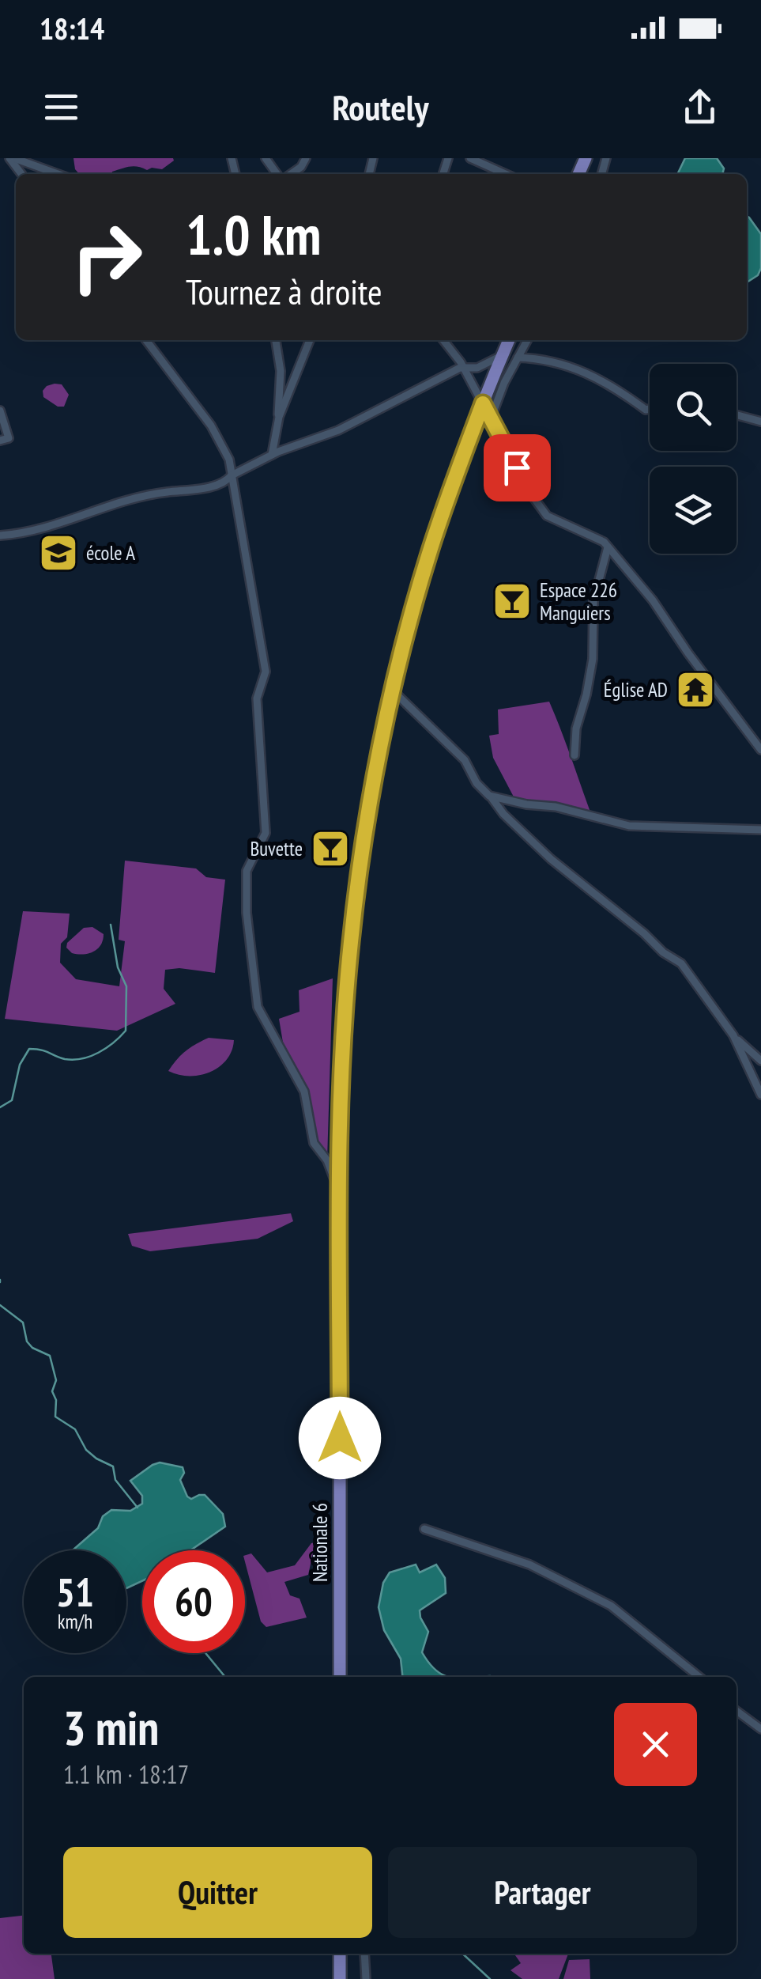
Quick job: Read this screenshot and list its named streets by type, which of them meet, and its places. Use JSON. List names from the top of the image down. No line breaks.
{"streets":{"main road":["Nationale 6"]},"places":{"school or university":["école A"],"bar":["Espace 226 Manguiers","Buvette"],"temple":["Église AD"]},"page":{"status":"18:14","header":"Routely","turn":["1.0 km","Tournez à droite"],"speed":"51 km/h","limit":"60","heading":["3 min","1.1 km · 18:17"],"buttons":["Quitter","Partager"]}}
